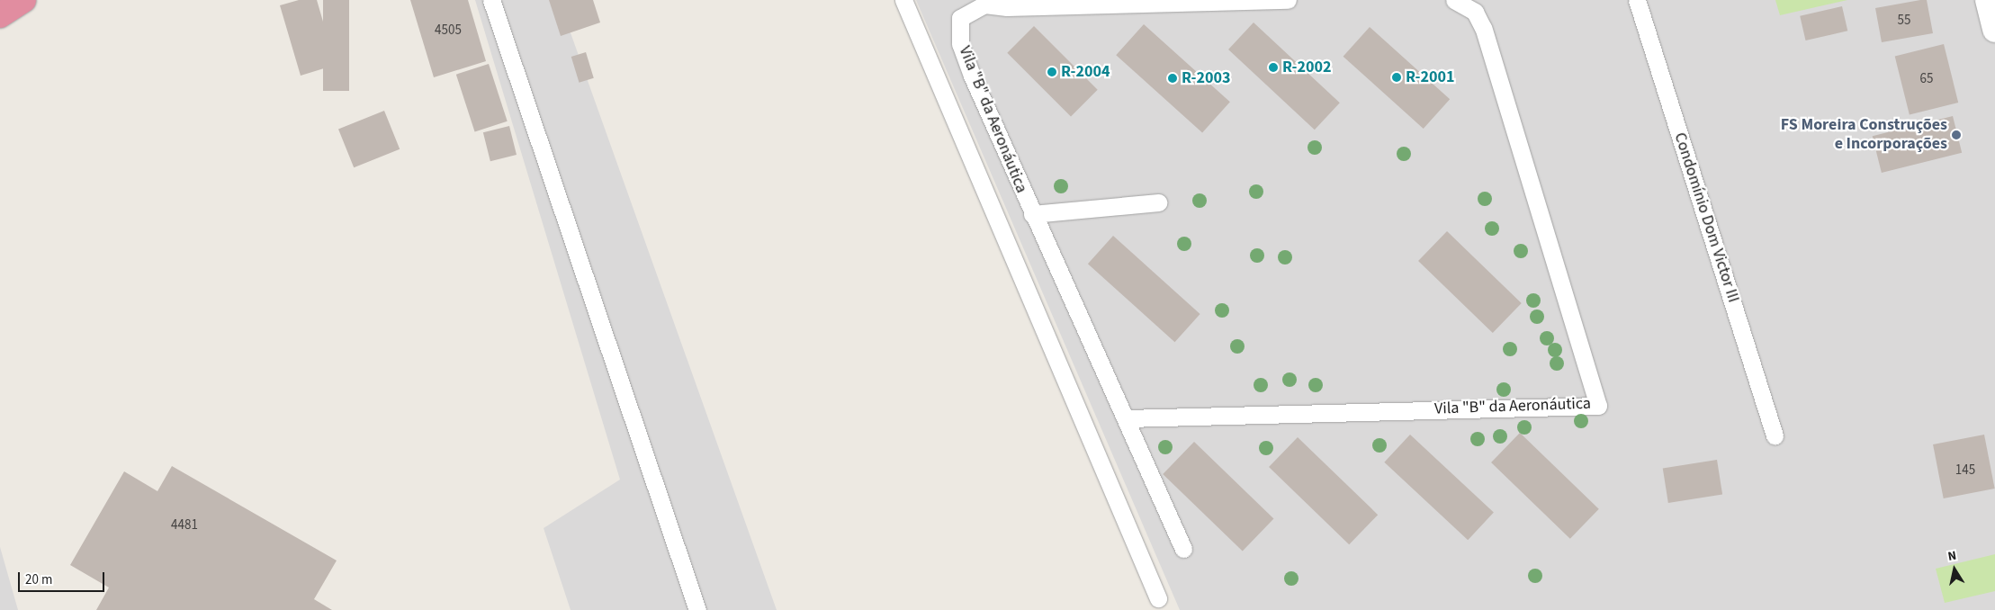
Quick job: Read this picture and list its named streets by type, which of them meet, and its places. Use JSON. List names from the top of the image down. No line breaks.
{"streets":{"lane":["Vila \"B\" da Aeronáutica","Condomínio Dom Victor III"]},"places":["R-2002","R-2004","R-2001","R-2003","FS Moreira Construções e Incorporações"],"house_numbers":["55","4505","65","145","4481"],"scale_bar":"20 m","north":"top"}
